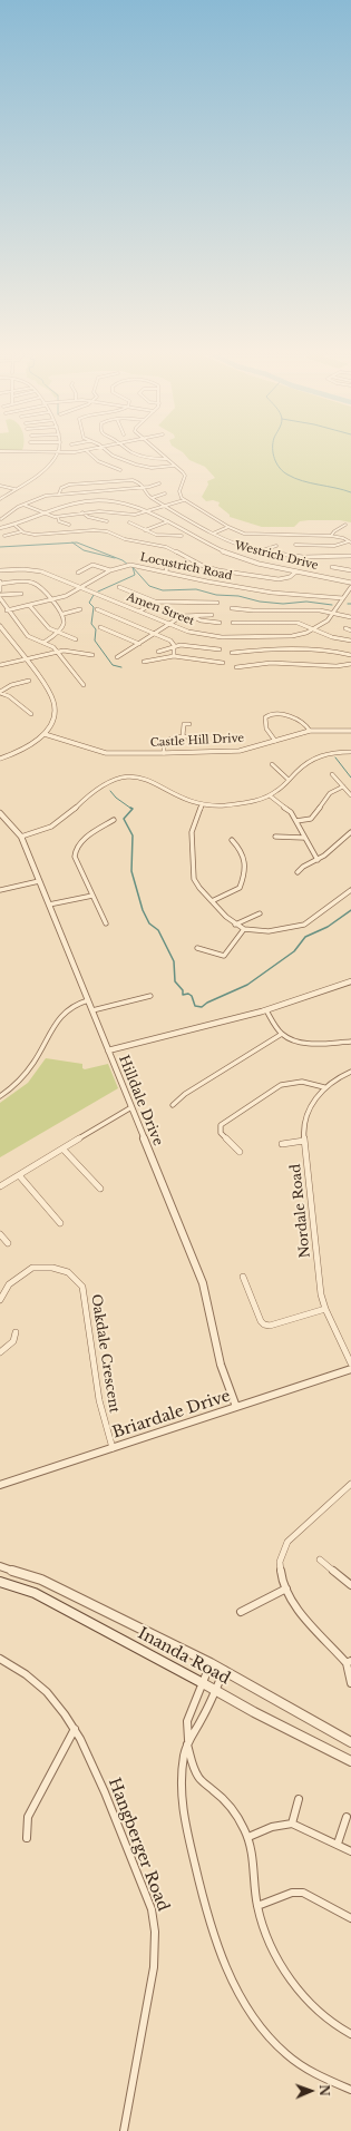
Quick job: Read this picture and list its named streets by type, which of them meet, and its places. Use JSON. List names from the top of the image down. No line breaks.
{"streets":{"main road":["Inanda Road"],"street":["Westrich Drive","Locustrich Road","Amen Street","Castle Hill Drive","Hilldale Drive","Nordale Road","Oakdale Crescent","Briardale Drive","Hangberger Road"]},"crossings":[["Locustrich Road","Amen Street"],["Hilldale Drive","Briardale Drive"],["Oakdale Crescent","Briardale Drive"]],"north":"right"}
